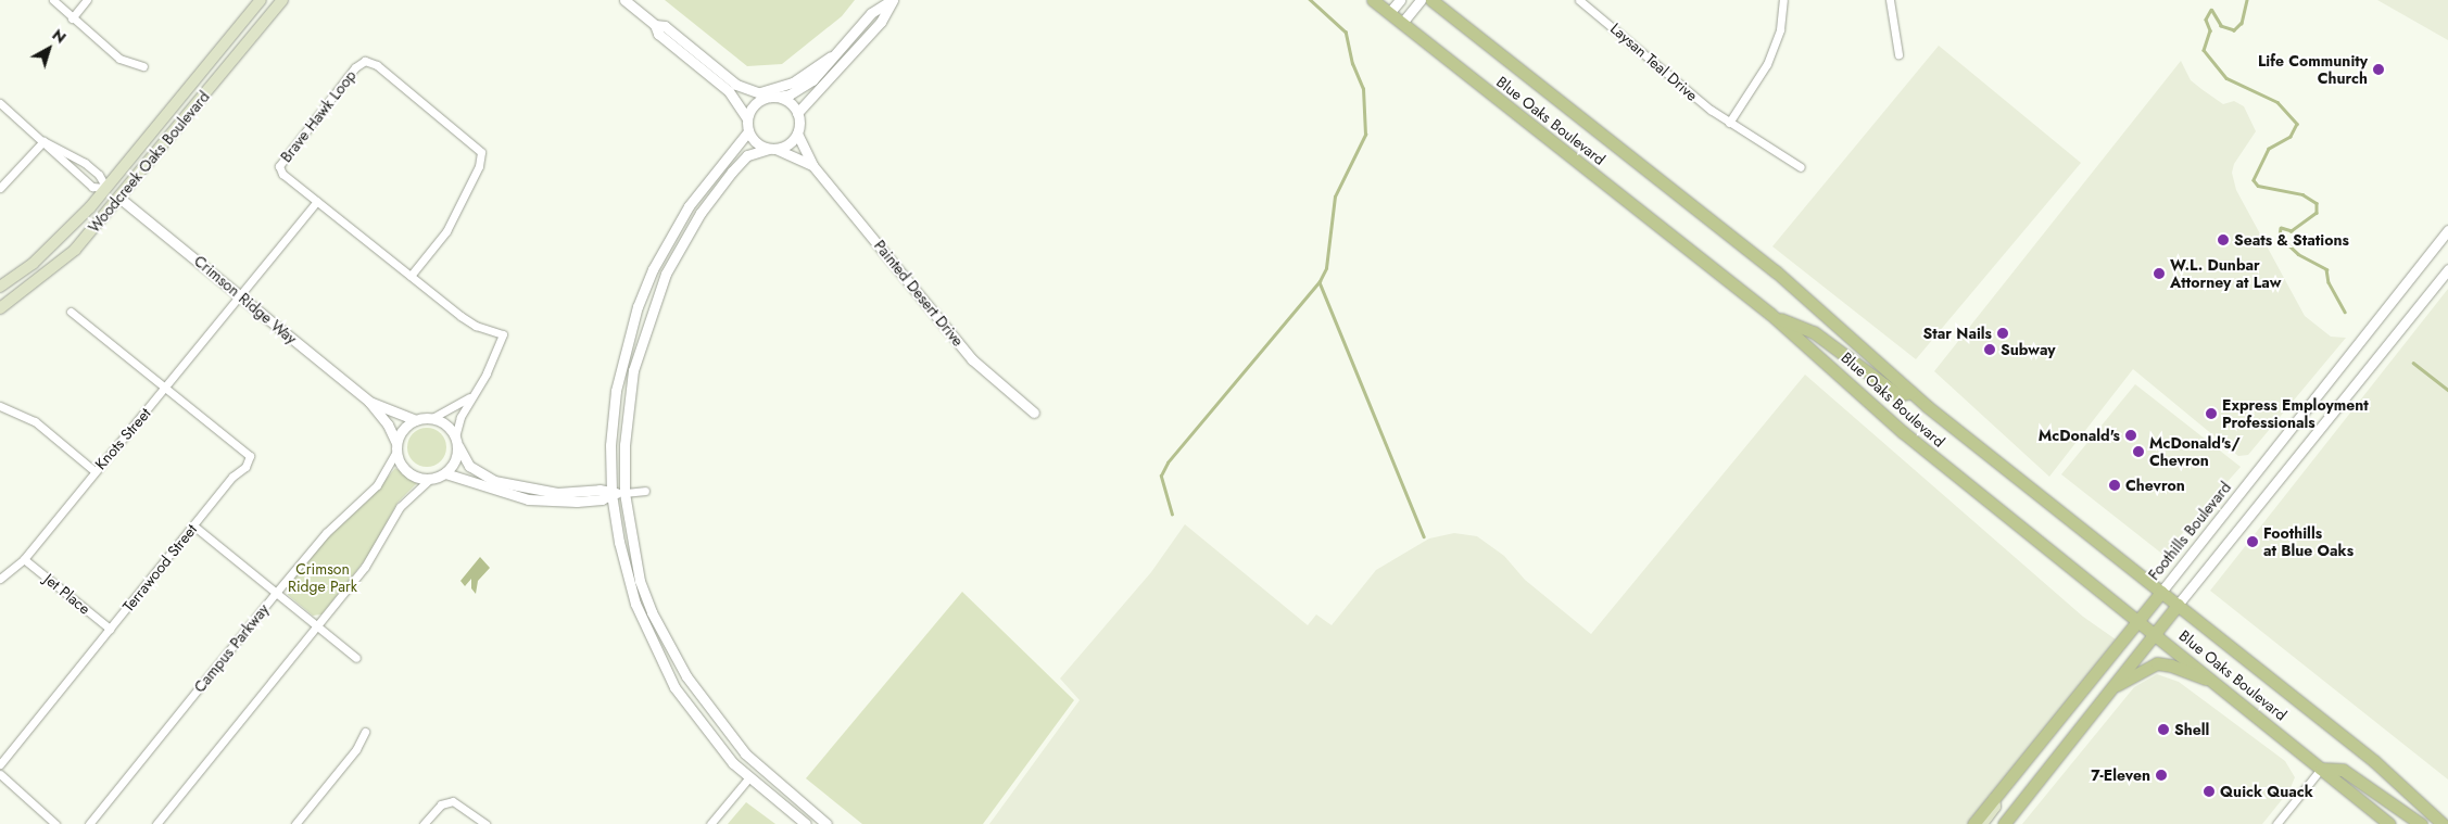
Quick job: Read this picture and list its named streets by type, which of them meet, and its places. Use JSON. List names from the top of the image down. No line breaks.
{"streets":{"main road":["Blue Oaks Boulevard","Woodcreek Oaks Boulevard","Foothills Boulevard"],"street":["Laysan Teal Drive","Brave Hawk Loop","Painted Desert Drive","Crimson Ridge Way","Knots Street","Terrawood Street","Jet Place","Campus Parkway"]},"crossings":[["Brave Hawk Loop","Knots Street"],["Blue Oaks Boulevard","Foothills Boulevard"],["Woodcreek Oaks Boulevard","Crimson Ridge Way"],["Crimson Ridge Way","Knots Street"],["Crimson Ridge Way","Campus Parkway"],["Knots Street","Terrawood Street"],["Knots Street","Jet Place"],["Terrawood Street","Jet Place"]],"parks":["Crimson Ridge Park"],"places":["Life Community Church","Seats & Stations","W.L. Dunbar Attorney at Law","Star Nails","Subway","Express Employment Professionals","McDonald's","McDonald's/ Chevron","Chevron","Foothills at Blue Oaks","Shell","7-Eleven","Quick Quack"],"north":"top right"}
